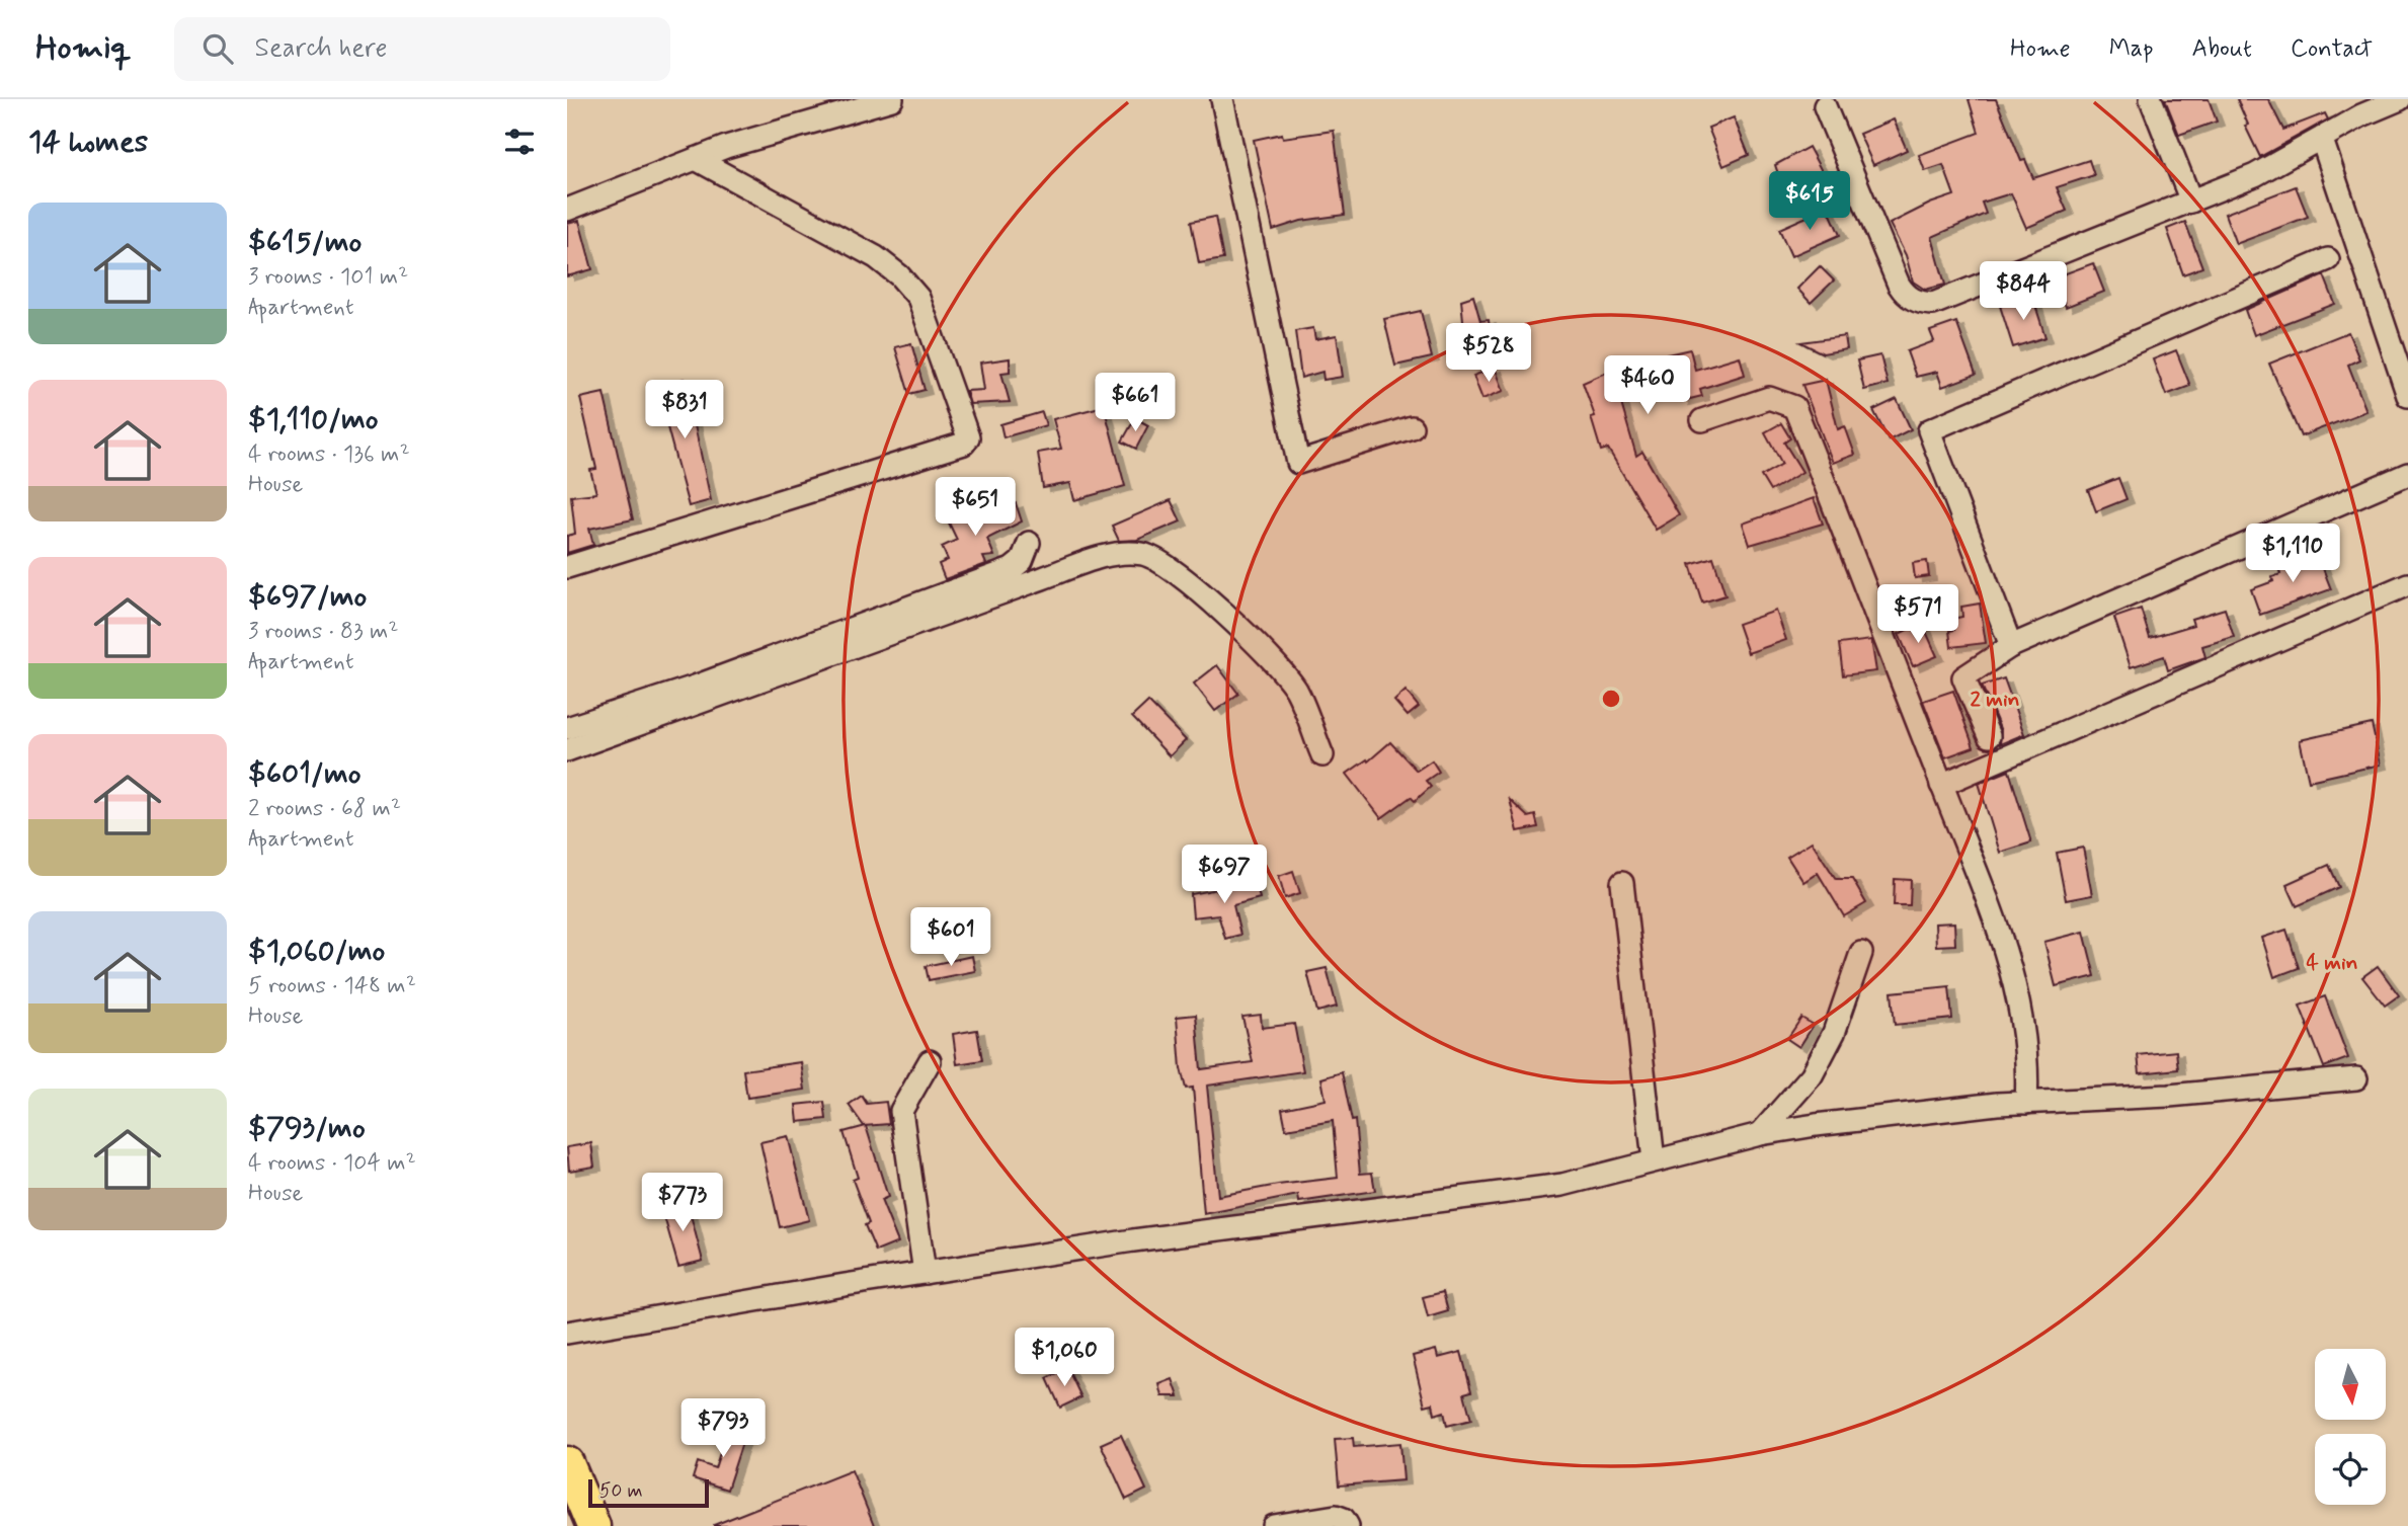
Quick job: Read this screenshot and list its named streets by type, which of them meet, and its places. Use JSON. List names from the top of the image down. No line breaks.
{"scale_bar":"50 m","north":"bottom","page":{"header":"Homiq","search":"Search here","nav":["Home","Map","About","Contact"],"heading":"14 homes","price":["$615","$844","$528","$460","$661","$831","$651","$1,110","$571","$697","$601","$773","$1,060","$793"],"list":[{"name":"$615/mo","note":"3 rooms · 101 m² · Apartment"},{"name":"$1,110/mo","note":"4 rooms · 136 m² · House"},{"name":"$697/mo","note":"3 rooms · 83 m² · Apartment"},{"name":"$601/mo","note":"2 rooms · 68 m² · Apartment"},{"name":"$1,060/mo","note":"5 rooms · 148 m² · House"},{"name":"$793/mo","note":"4 rooms · 104 m² · House"}],"scale":"50 m"},"rings":["2 min","4 min"]}
